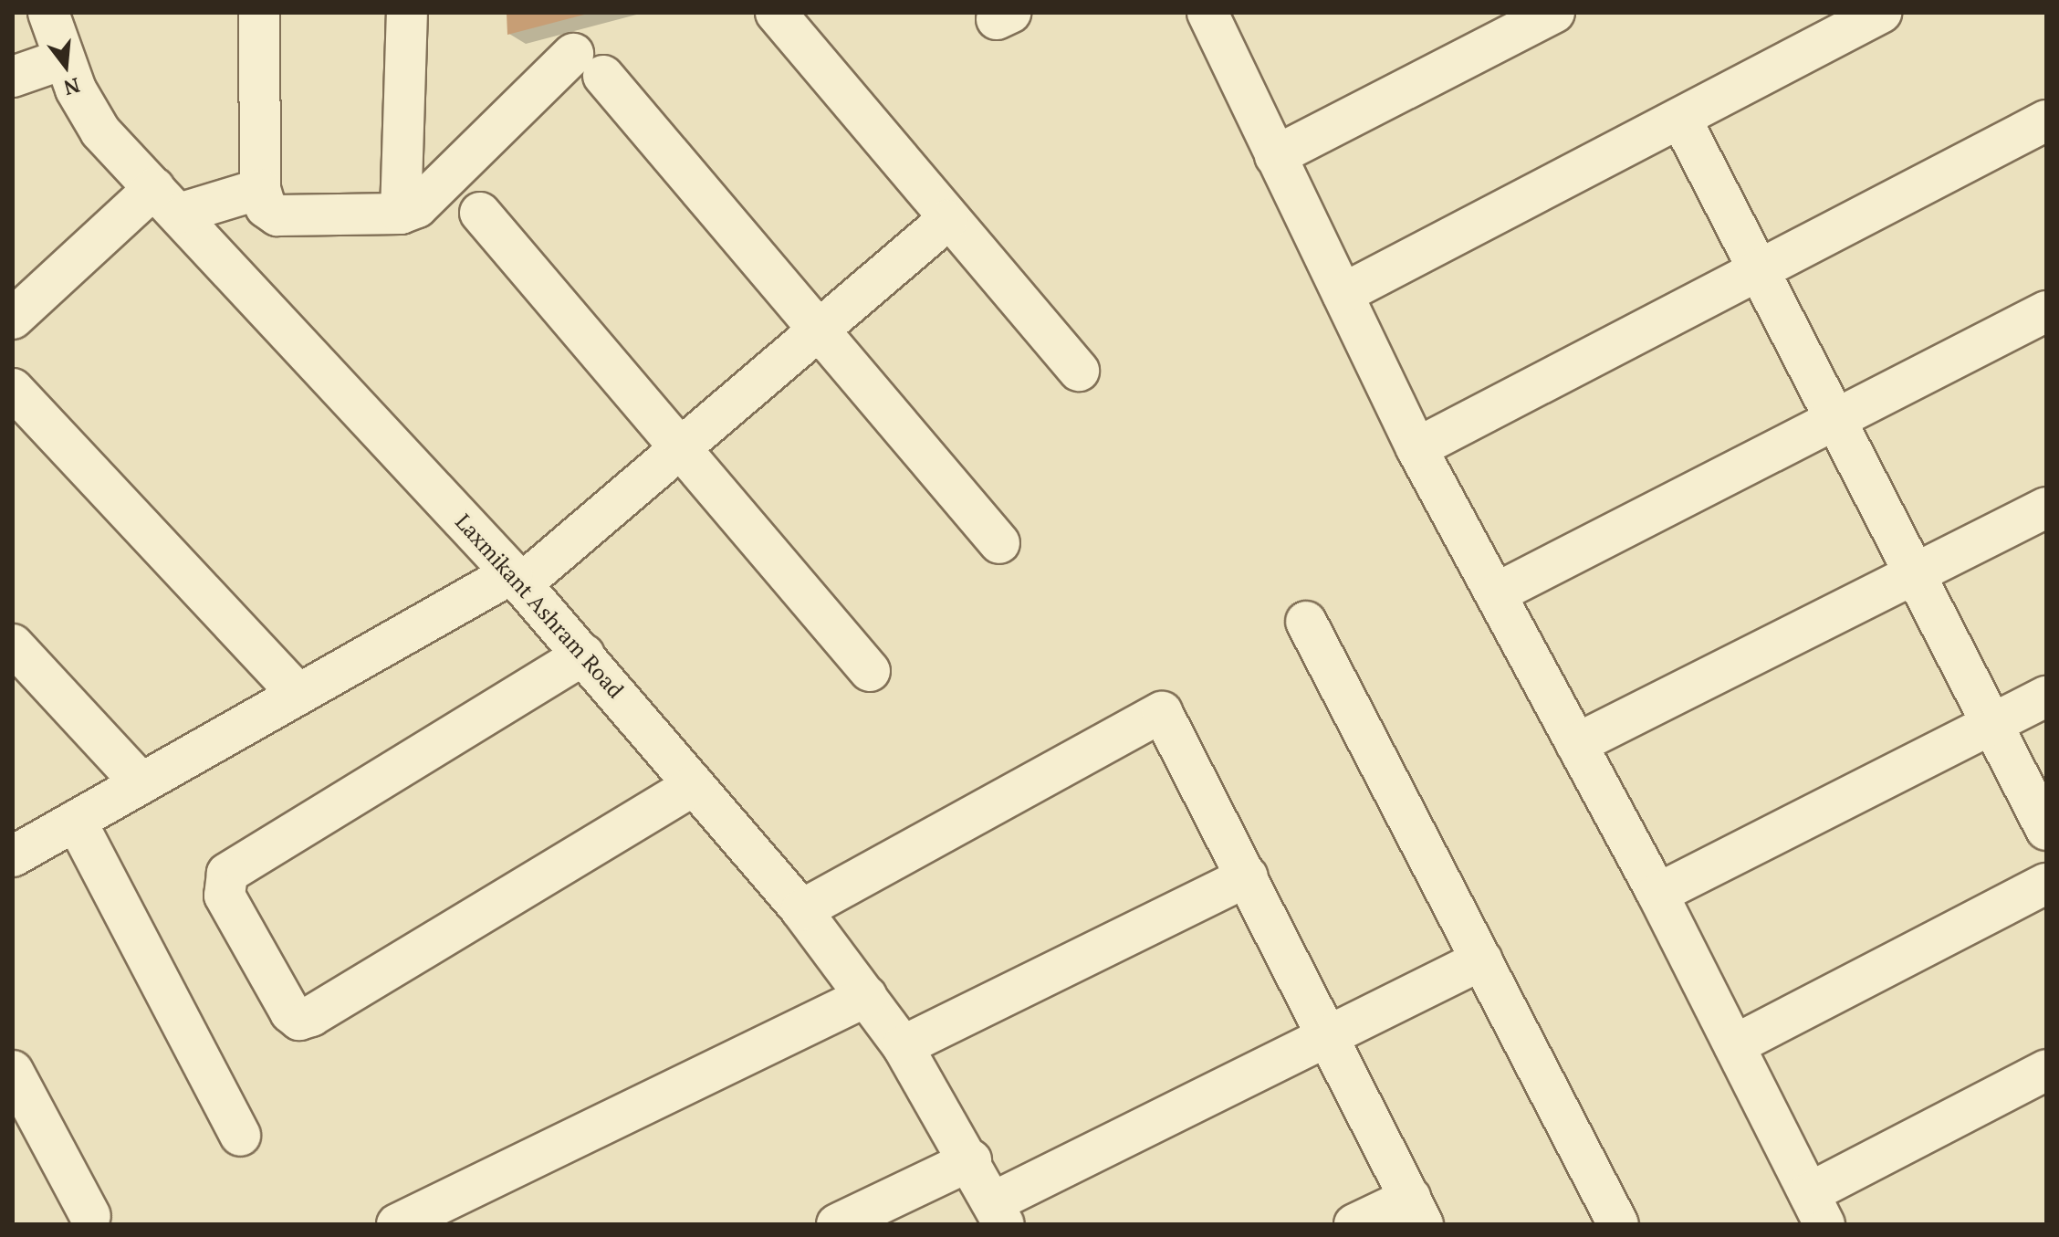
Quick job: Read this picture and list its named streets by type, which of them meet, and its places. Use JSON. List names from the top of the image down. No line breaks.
{"streets":{"street":["Laxmikant Ashram Road"]},"north":"bottom"}
